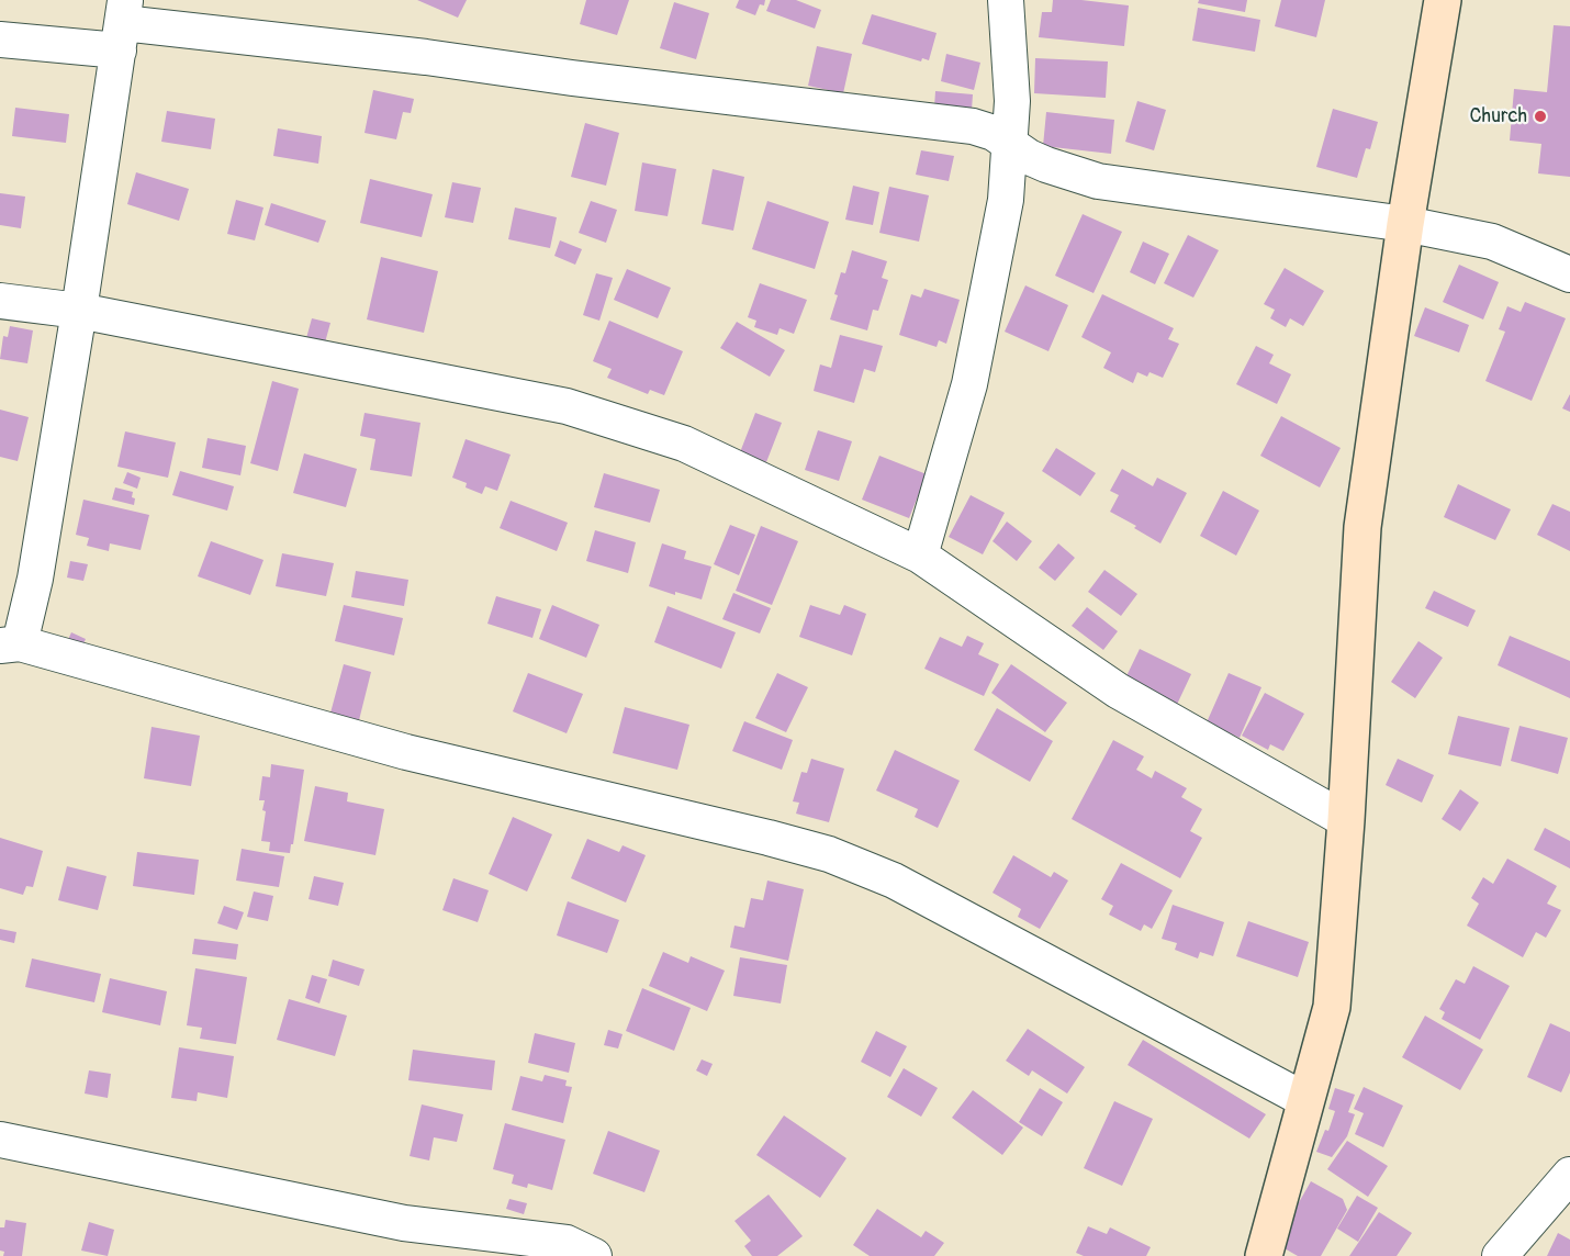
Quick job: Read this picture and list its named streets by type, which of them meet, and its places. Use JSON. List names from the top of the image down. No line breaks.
{"places":["Church"]}
